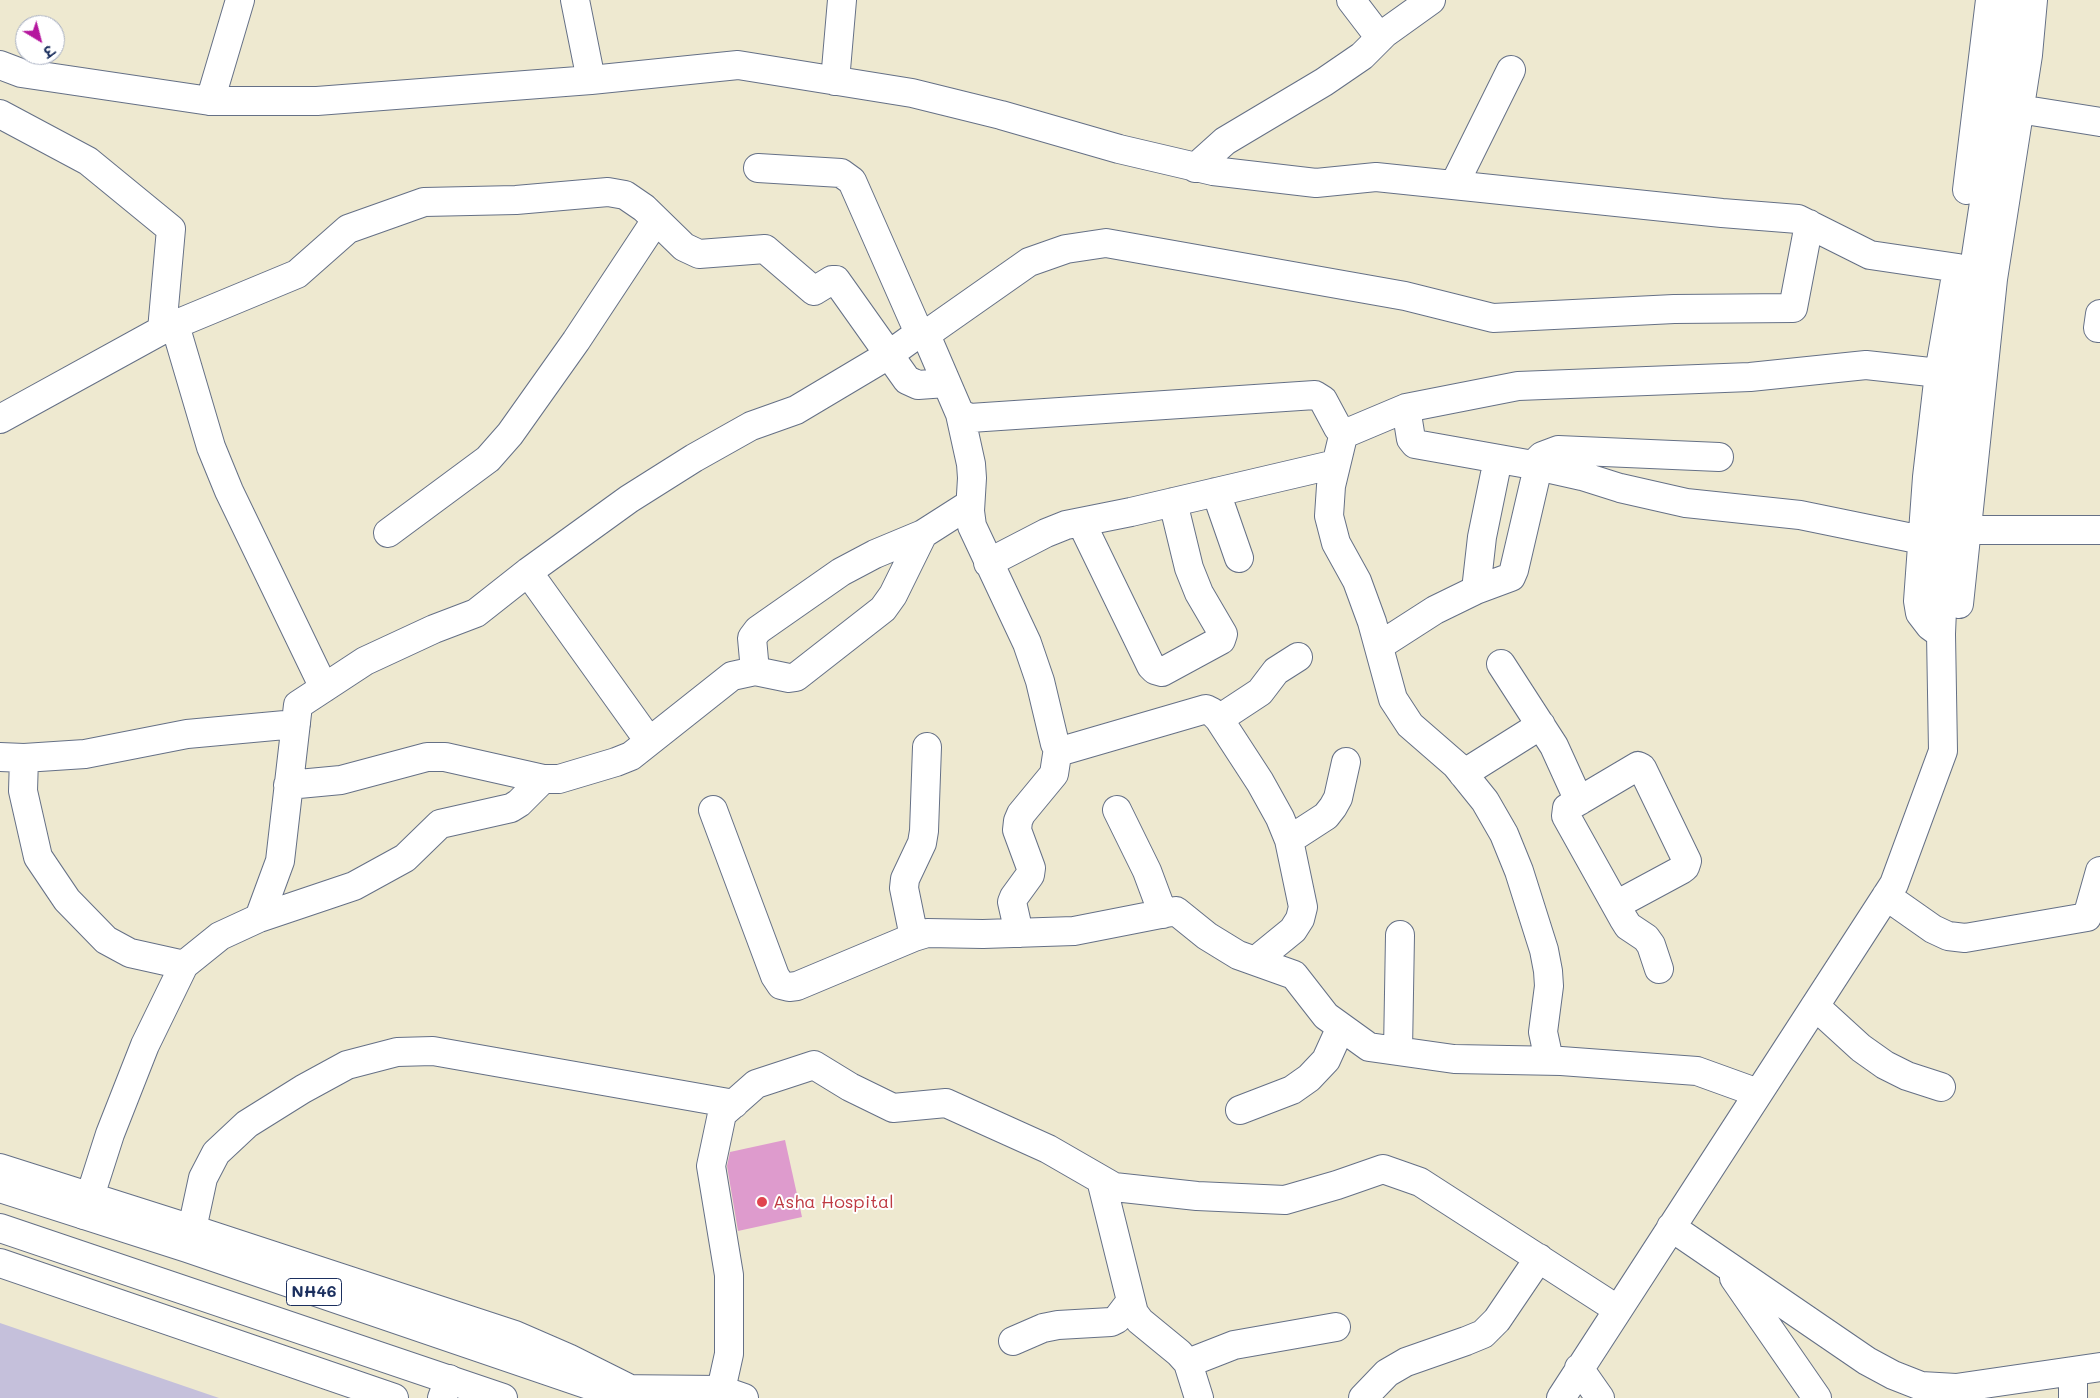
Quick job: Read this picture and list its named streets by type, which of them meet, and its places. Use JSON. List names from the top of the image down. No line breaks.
{"streets":{"main road":["NH46"]},"places":["Asha Hospital"],"north":"bottom right"}
